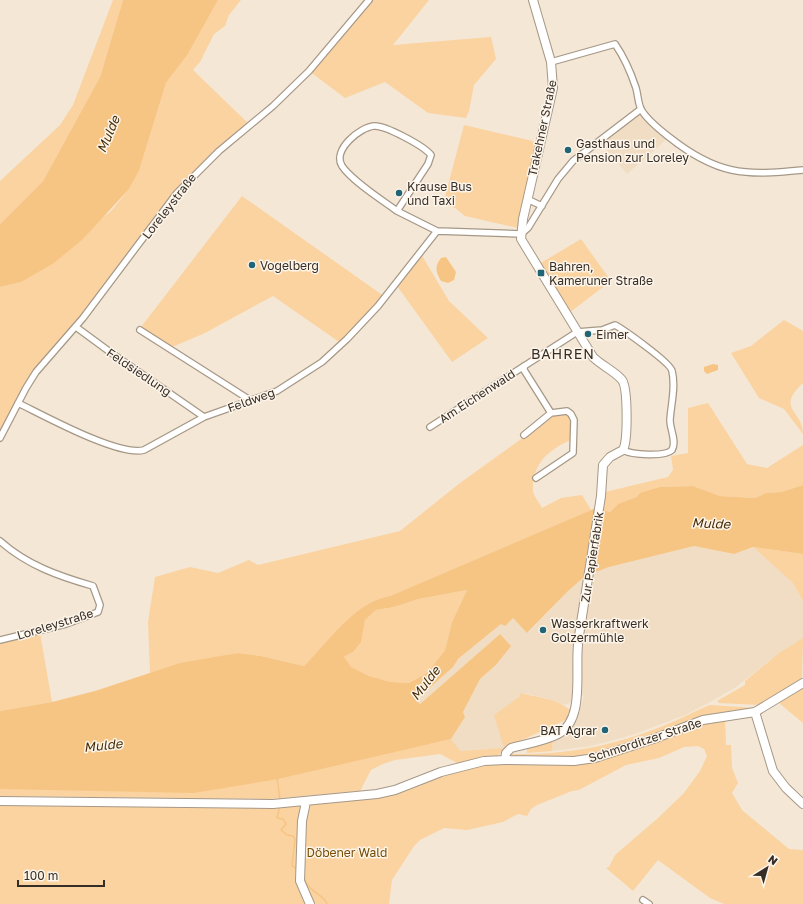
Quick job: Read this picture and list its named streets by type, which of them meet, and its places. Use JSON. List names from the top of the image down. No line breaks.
{"streets":{"street":["Trakehner Straße","Loreleystraße","Feldsiedlung","Am Eichenwald","Feldweg","Zur Papierfabrik","Schmorditzer Straße"]},"crossings":[["Loreleystraße","Feldsiedlung"],["Loreleystraße","Feldweg"],["Feldsiedlung","Feldweg"],["Zur Papierfabrik","Schmorditzer Straße"]],"districts":["BAHREN"],"water":["Mulde"],"parks":["Döbener Wald"],"places":{"other":["Gasthaus und Pension zur Loreley","Krause Bus und Taxi","Vogelberg","Eimer","Wasserkraftwerk Golzermühle","BAT Agrar"],"transit":["Bahren, Kameruner Straße"]},"scale_bar":"100 m","north":"top right"}
